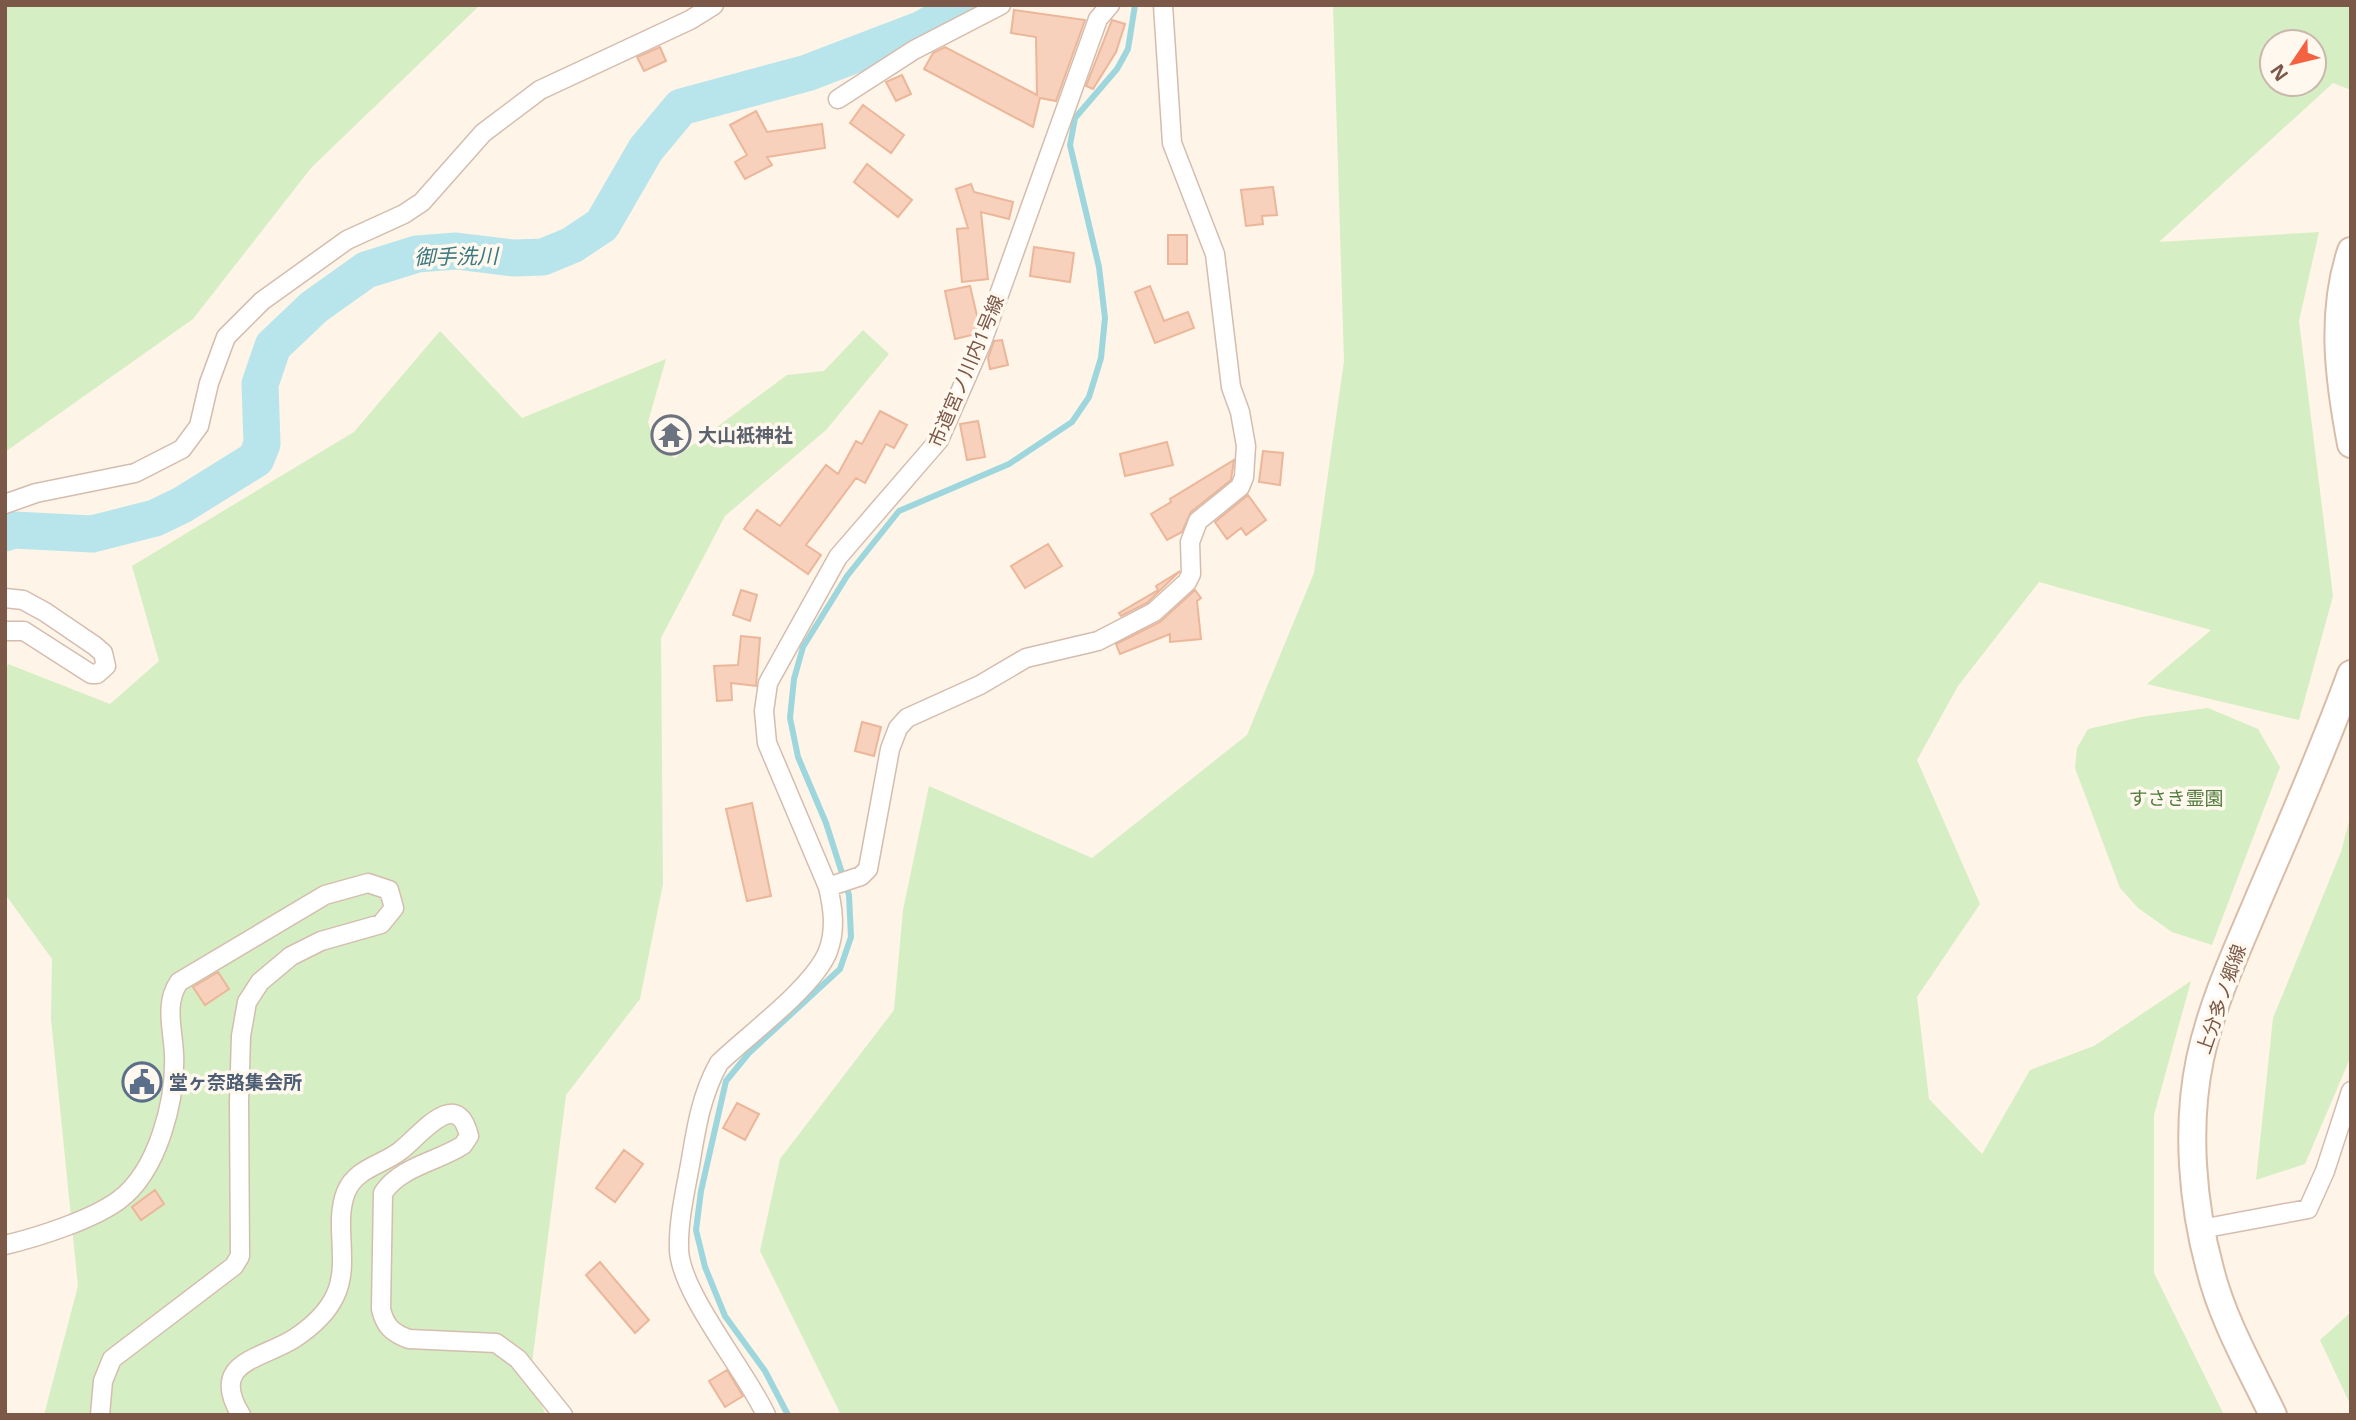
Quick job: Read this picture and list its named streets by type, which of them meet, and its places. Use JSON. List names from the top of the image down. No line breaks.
{"streets":{"main road":["上分多ノ郷線"],"street":["市道宮ノ川内1号線"]},"water":["御手洗川"],"parks":["すさき霊園"],"places":{"temple":["大山衹神社"],"public building":["堂ヶ奈路集会所"]},"north":"bottom left"}
